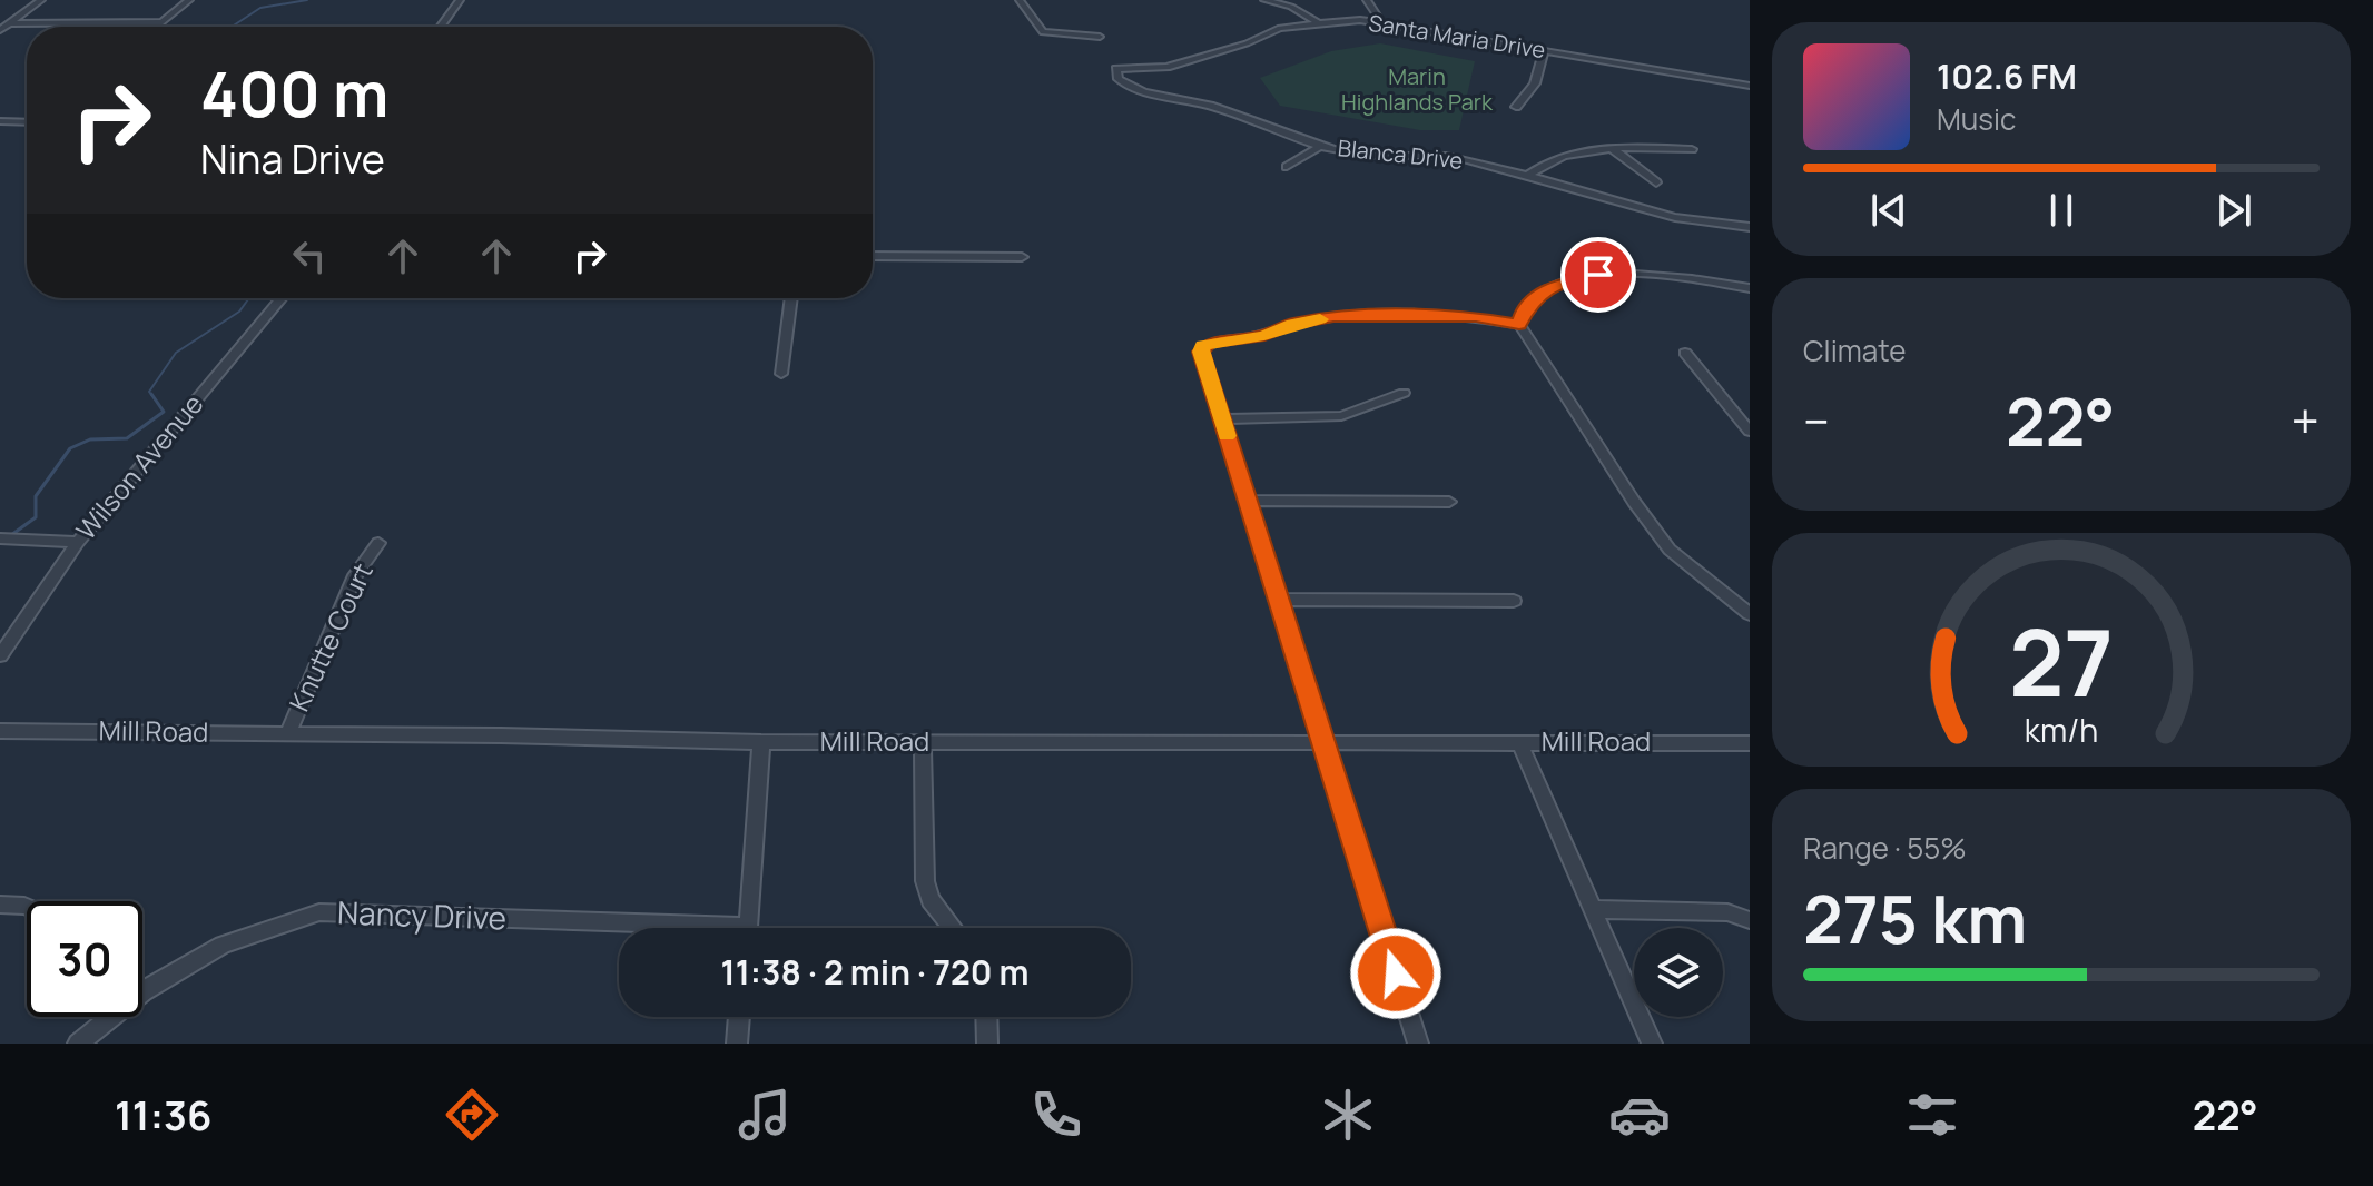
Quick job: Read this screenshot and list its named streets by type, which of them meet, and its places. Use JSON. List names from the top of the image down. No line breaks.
{"streets":{"street":["Santa Maria Drive","Blanca Drive","Wilson Avenue","Knutte Court","Mill Road","Nancy Drive"]},"crossings":[["Santa Maria Drive","Blanca Drive"],["Knutte Court","Mill Road"]],"parks":["Marin Highlands Park"],"page":{"turn":["400 m","Nina Drive"],"song":["102.6 FM","Music"],"tile":["Climate",["Range · 55%","275 km"]],"heat":["−","22°","+"],"limit":"30","trip":"11:38 · 2 min · 720 m","tabs":["11:36","22°"],"gauge":["27","km/h"]}}
